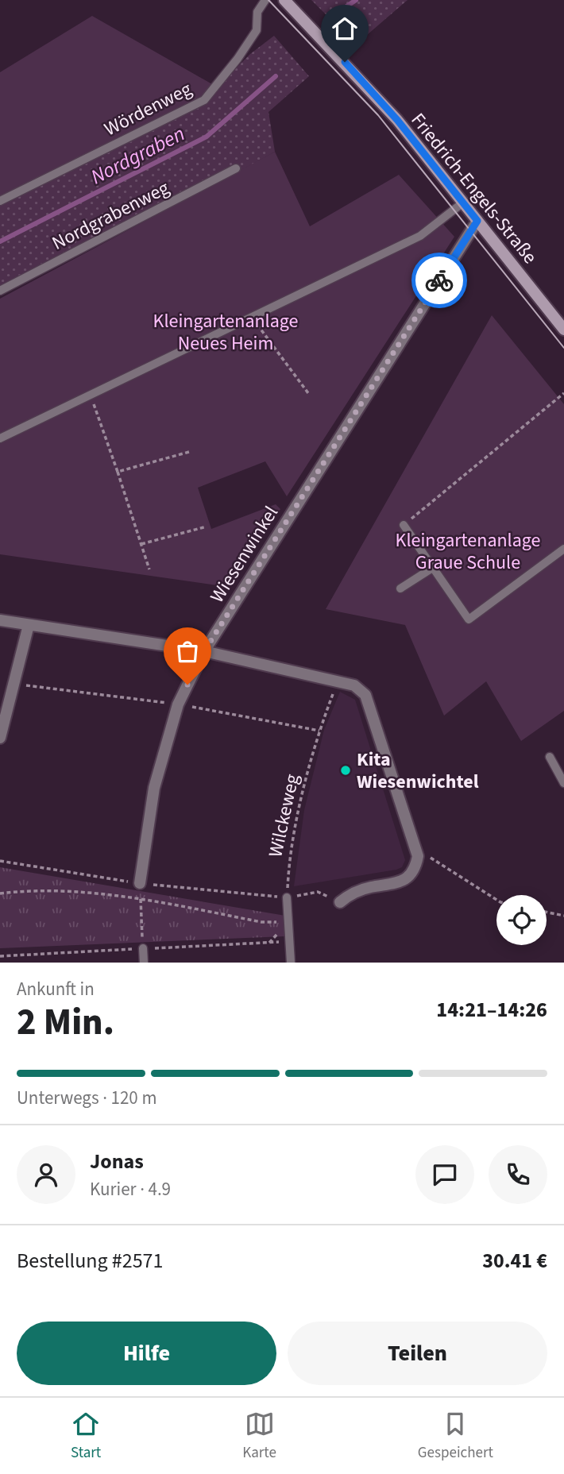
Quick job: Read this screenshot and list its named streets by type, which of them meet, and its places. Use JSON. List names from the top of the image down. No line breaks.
{"streets":{"main road":["Friedrich-Engels-Straße"],"street":["Wiesenwinkel"],"lane":["Wördenweg","Nordgrabenweg"],"path":["Wilckeweg"]},"crossings":[["Friedrich-Engels-Straße","Wiesenwinkel"]],"water":["Nordgraben"],"parks":["Kleingartenanlage Neues Heim","Kleingartenanlage Graue Schule"],"places":["Kita Wiesenwichtel"],"page":{"heading":["2 Min.","Ankunft in","14:21–14:26"],"panel":["Jonas","Kurier · 4.9","Bestellung #2571","30.41 €"],"bar":"Unterwegs · 120 m","buttons":["Hilfe","Teilen"],"tabs":["Start","Karte","Gespeichert"]}}
